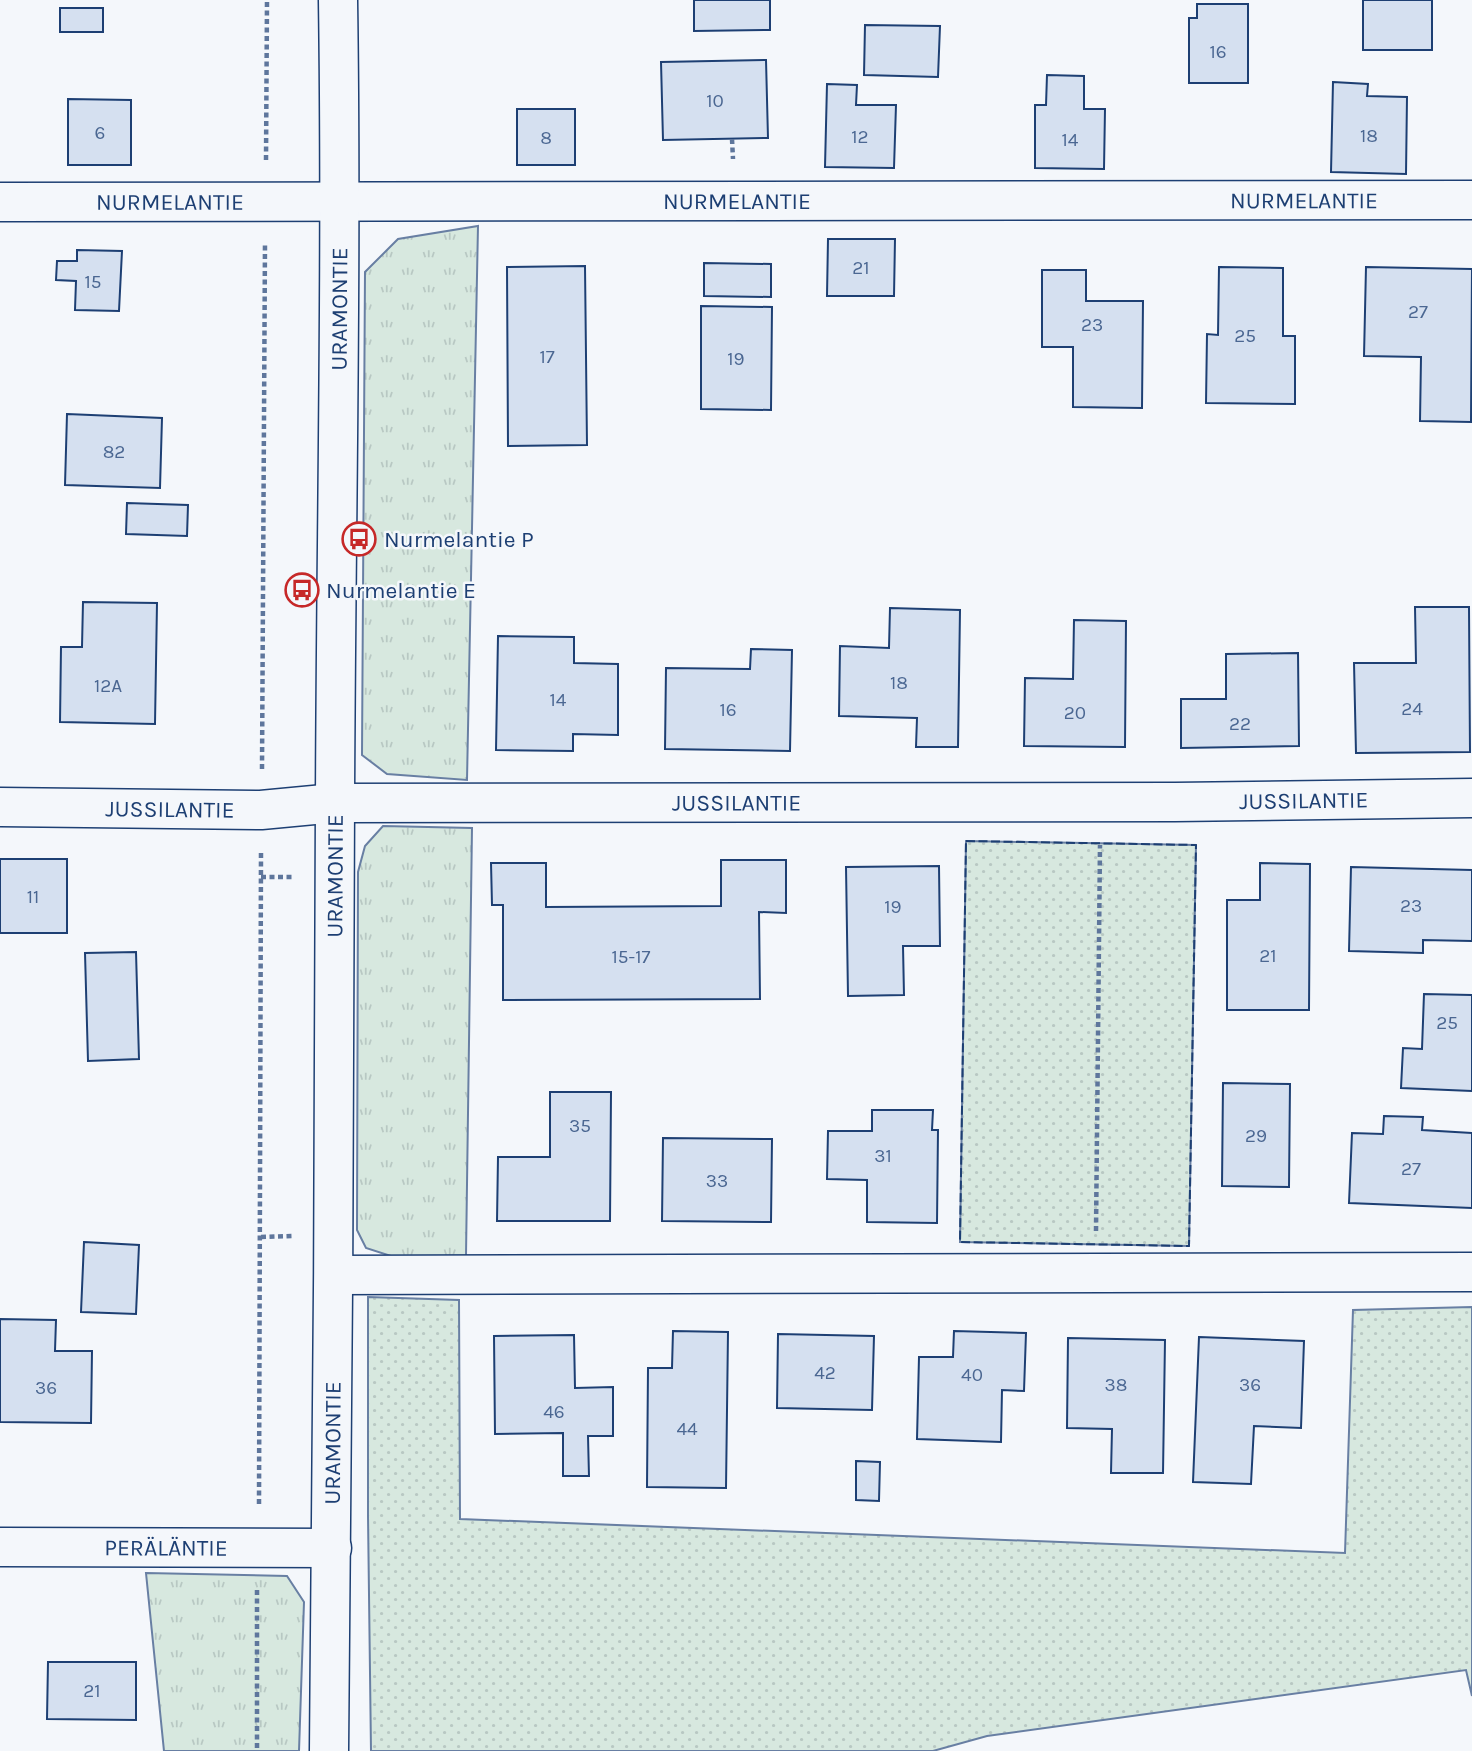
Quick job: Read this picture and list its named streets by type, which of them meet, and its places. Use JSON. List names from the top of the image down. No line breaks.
{"streets":{"street":["NURMELANTIE","URAMONTIE","JUSSILANTIE","PERÄLÄNTIE"]},"crossings":[["NURMELANTIE","URAMONTIE"],["URAMONTIE","JUSSILANTIE"],["URAMONTIE","PERÄLÄNTIE"]],"places":{"bus stop":["Nurmelantie P","Nurmelantie E"]},"house_numbers":["16","10","6","18","12","8","14","21","15","27","23","25","17","19","82","18","12A","14","24","16","20","22","11","23","19","21","15-17","25","35","29","31","27","33","42","40","38","36","36","46","44","21"]}
